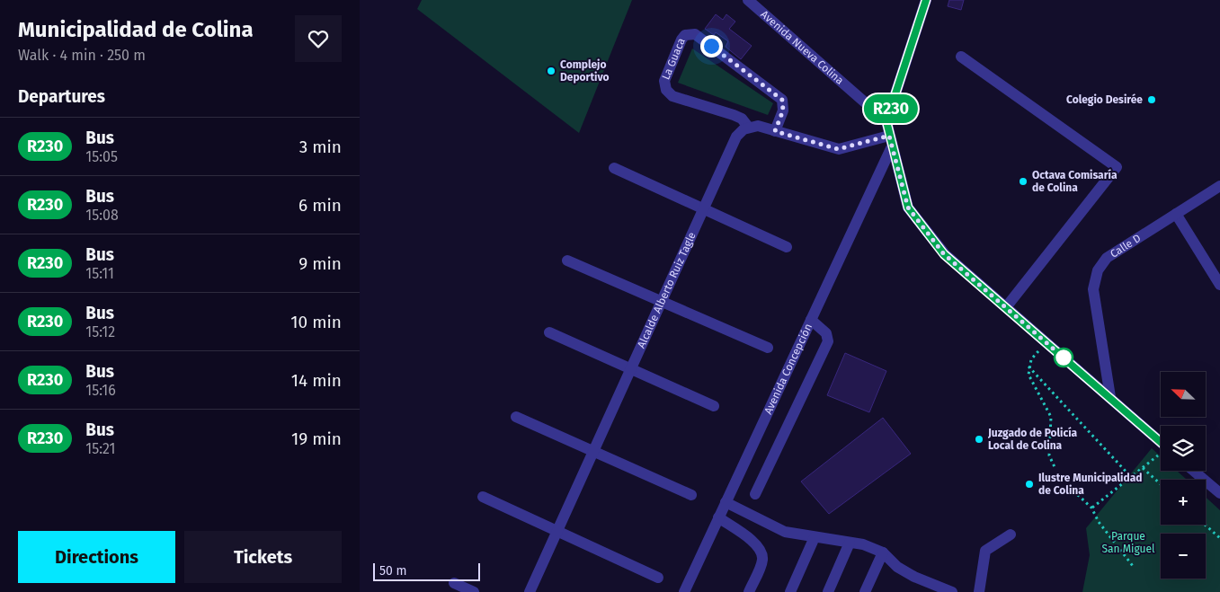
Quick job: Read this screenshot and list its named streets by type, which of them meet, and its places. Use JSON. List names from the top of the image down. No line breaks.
{"streets":{"street":["Avenida Nueva Colina","La Guaca","Calle D","Alcalde Alberto Ruiz Tagle","Avenida Concepción"]},"crossings":[["La Guaca","Alcalde Alberto Ruiz Tagle"]],"parks":["Parque San Miguel"],"places":["Complejo Deportivo","Colegio Desirée","Octava Comisaría de Colina","Juzgado de Policía Local de Colina","Ilustre Municipalidad de Colina"],"lines":["bus line R230"],"scale_bar":"50 m","north":"top left","page":{"heading":[["Municipalidad de Colina","Walk · 4 min · 250 m"],"Departures"],"on_map":"R230","list":[{"mark":"R230","name":"Bus","note":"15:05","value":"3 min"},{"mark":"R230","name":"Bus","note":"15:08","value":"6 min"},{"mark":"R230","name":"Bus","note":"15:11","value":"9 min"},{"mark":"R230","name":"Bus","note":"15:12","value":"10 min"},{"mark":"R230","name":"Bus","note":"15:16","value":"14 min"},{"mark":"R230","name":"Bus","note":"15:21","value":"19 min"}],"map_buttons":["+","−"],"buttons":["Directions","Tickets"],"scale":"50 m"}}
